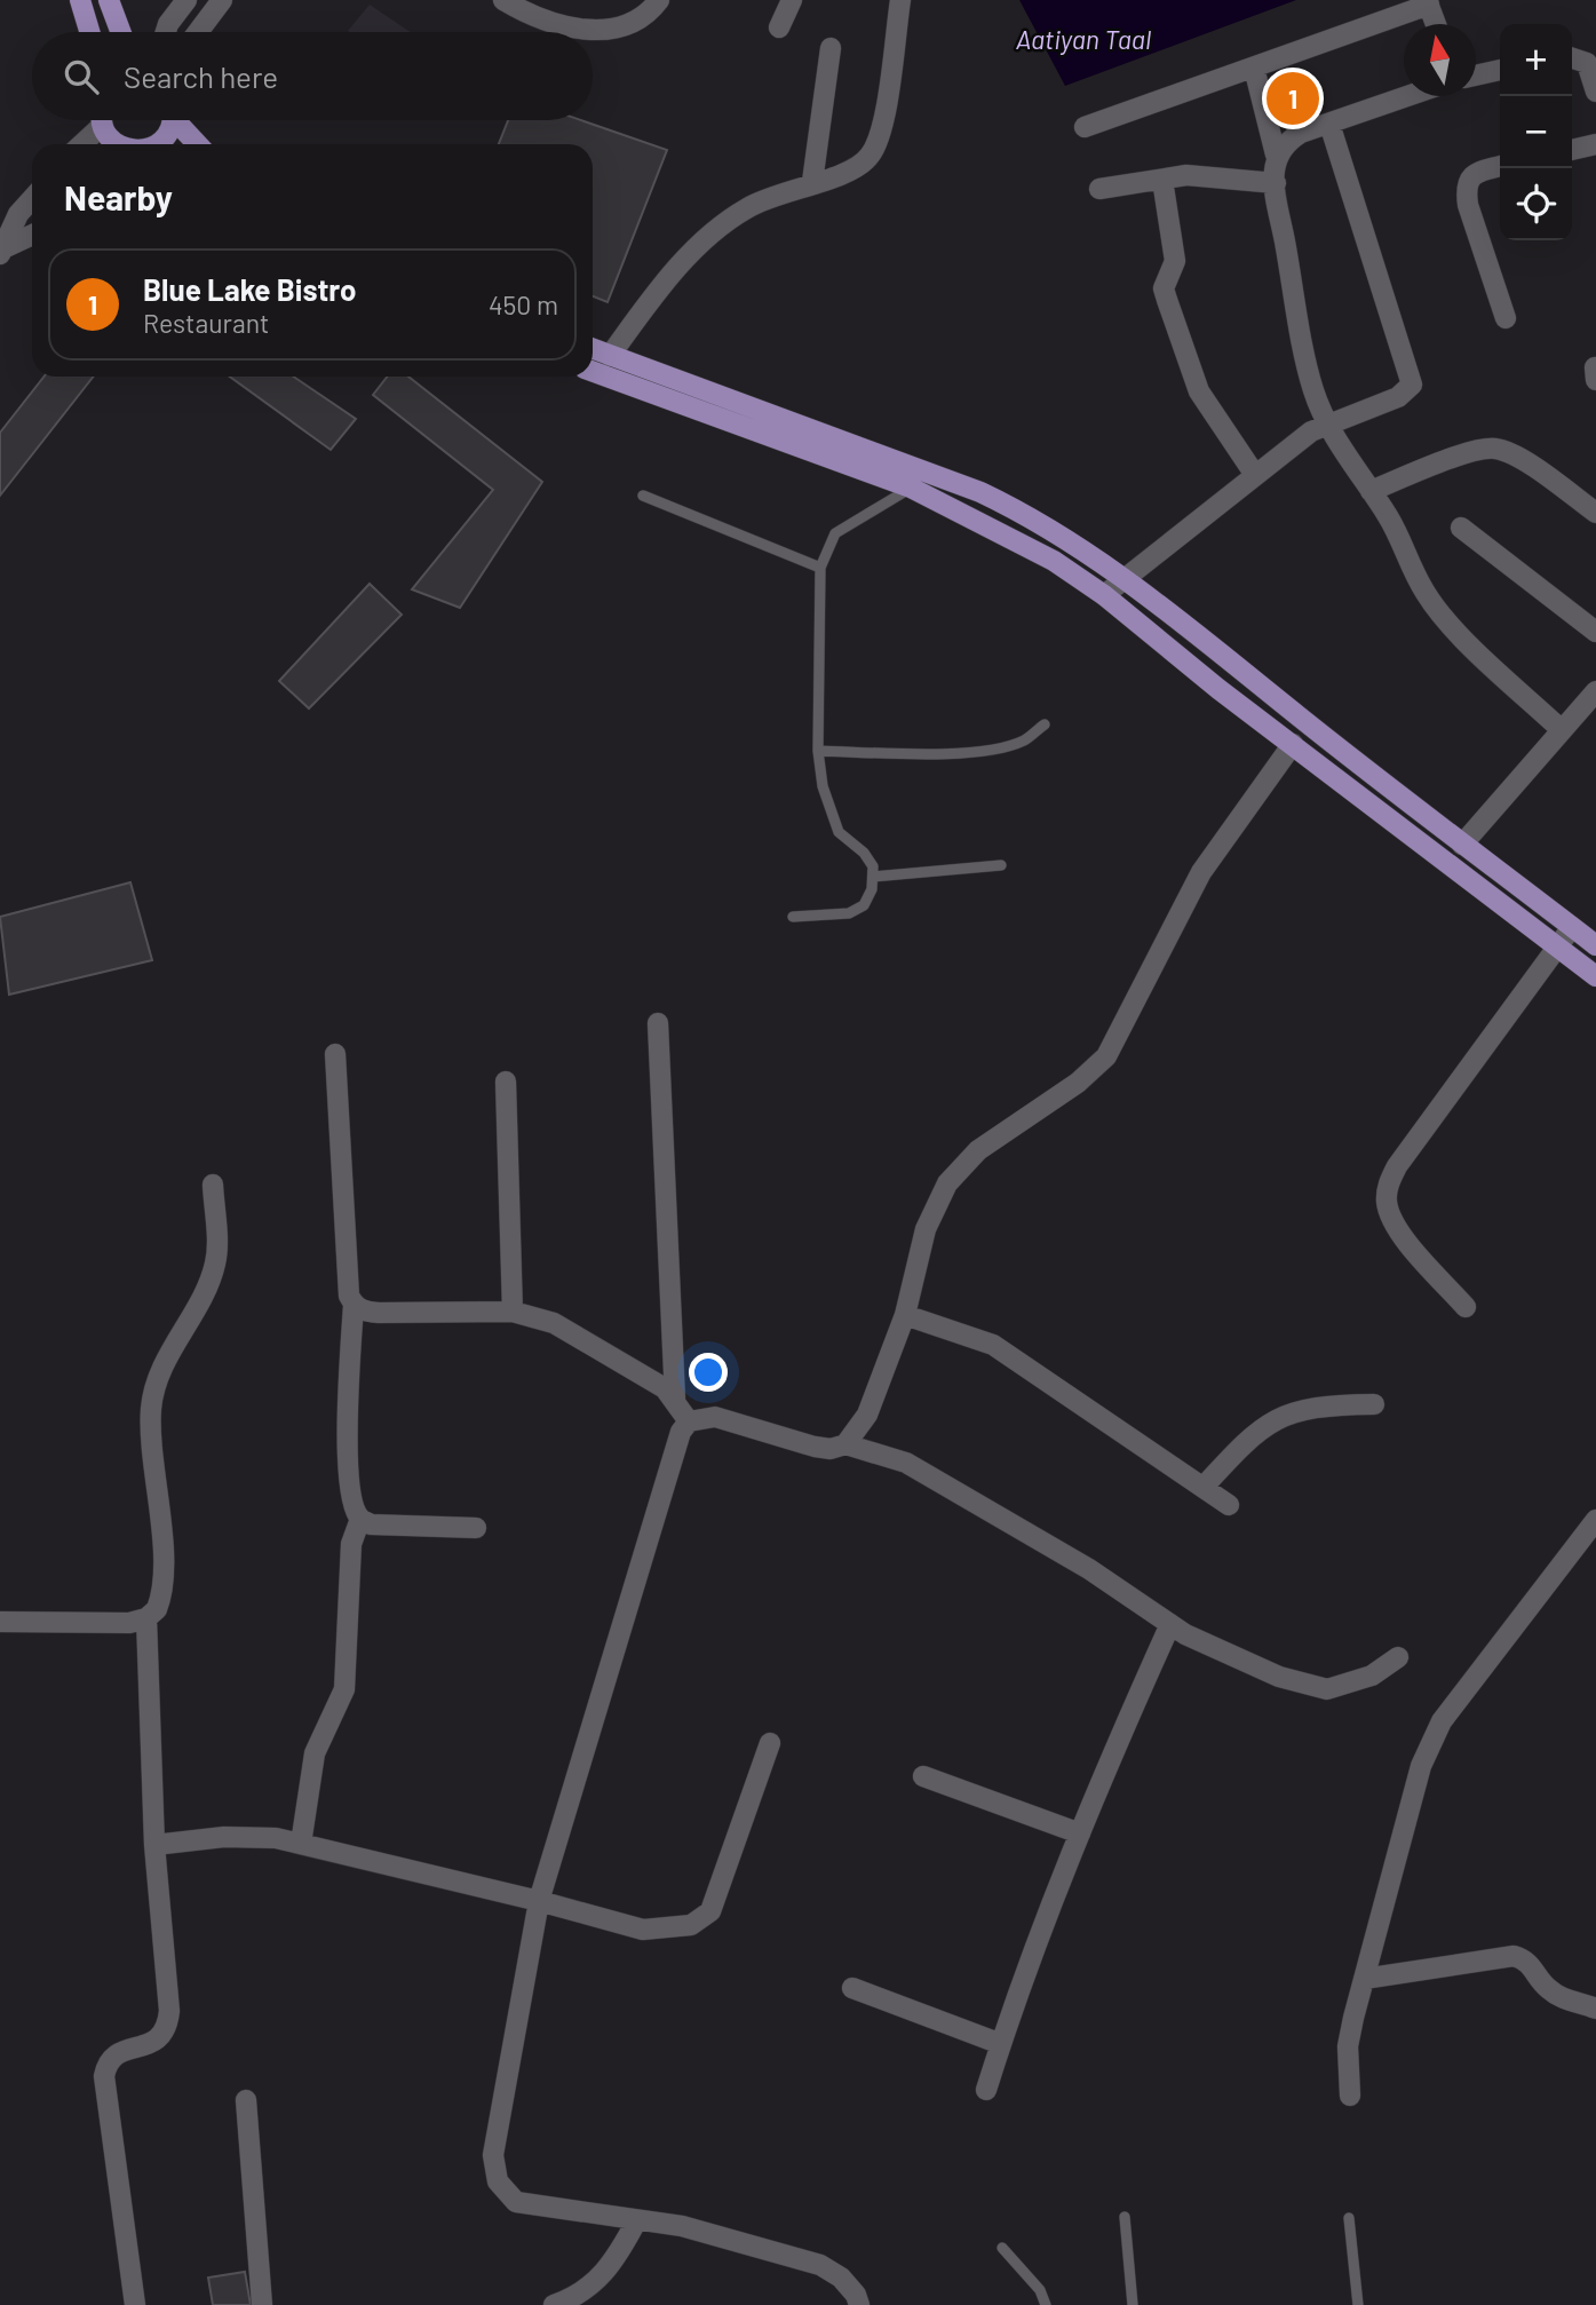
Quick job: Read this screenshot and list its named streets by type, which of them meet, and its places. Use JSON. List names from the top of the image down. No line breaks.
{"water":["Aatiyan Taal"],"north":"top","page":{"map_buttons":["+","−"],"search":"Search here","pins":"1","heading":"Nearby","list":[{"mark":"1","name":"Blue Lake Bistro","note":"Restaurant","value":"450 m"}]}}
